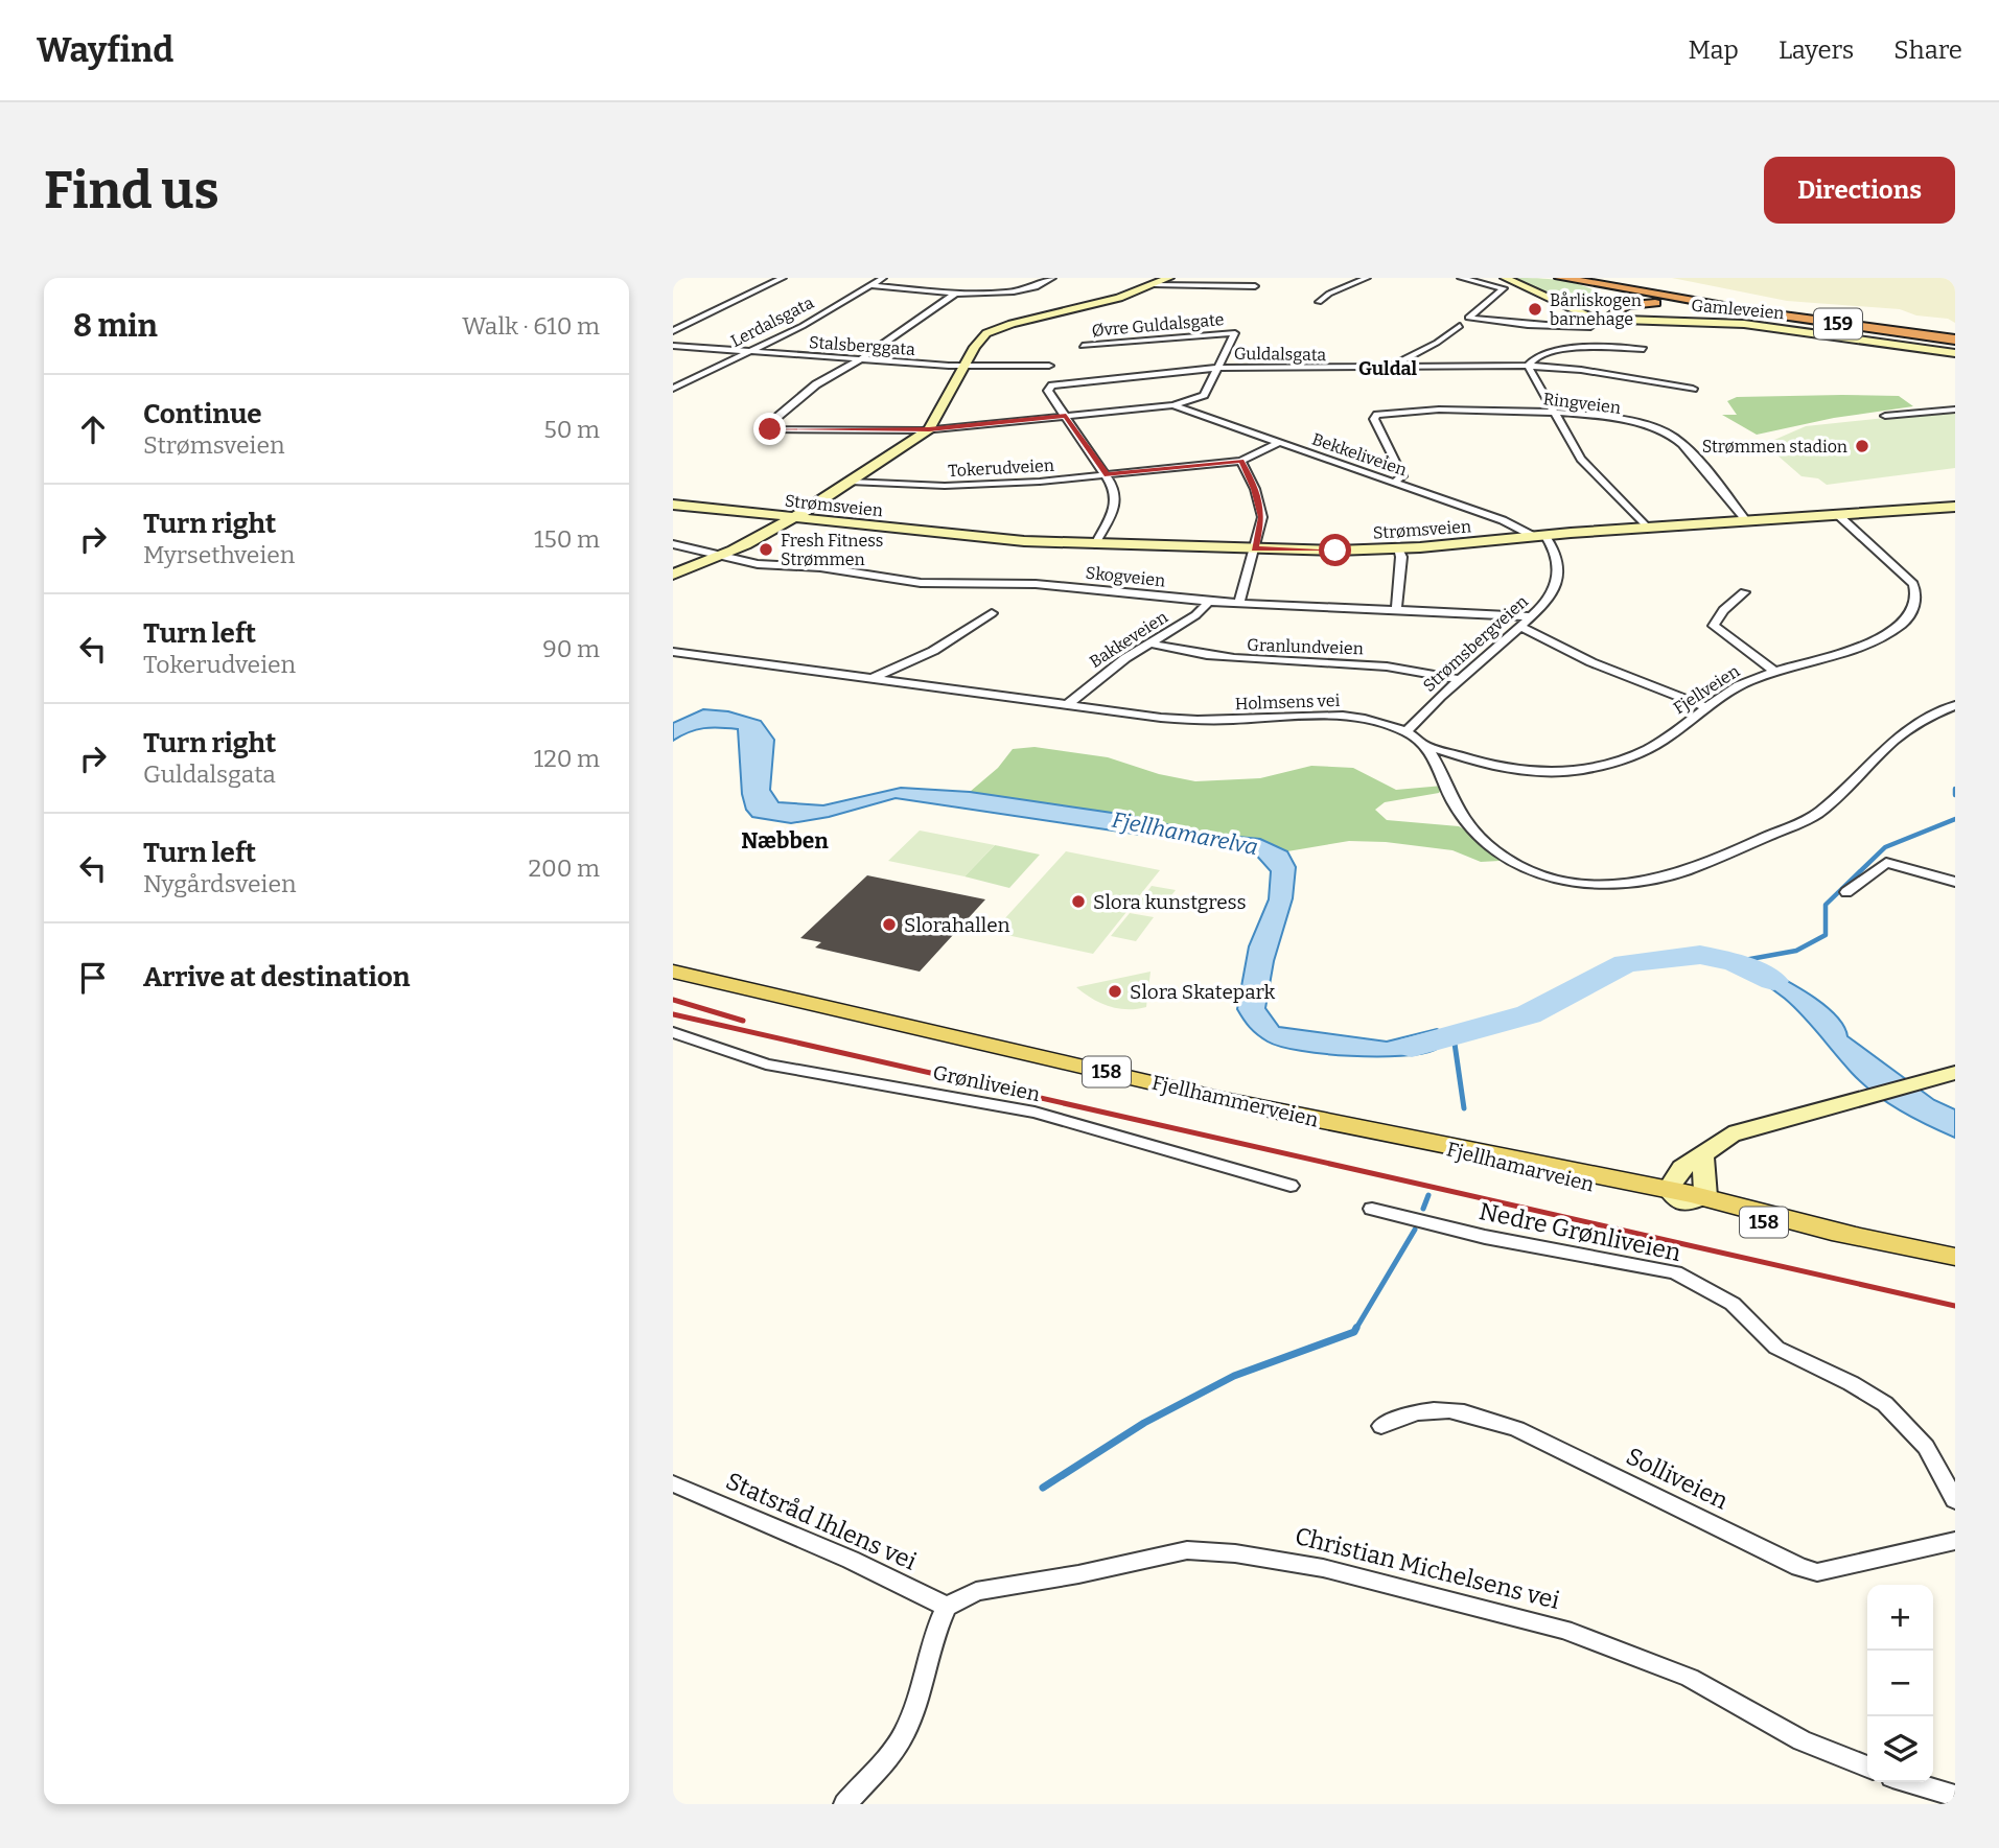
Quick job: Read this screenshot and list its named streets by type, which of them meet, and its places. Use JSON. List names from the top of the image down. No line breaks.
{"streets":{"highway":["159"],"main road":["Gamleveien","Strømsveien","158","Fjellhammerveien","Fjellhamarveien"],"street":["Lerdalsgata","Øvre Guldalsgate","Stalsberggata","Guldalsgata","Ringveien","Bekkeliveien","Tokerudveien","Skogveien","Bakkeveien","Strømsbergveien","Granlundveien","Fjellveien","Holmsens vei","Grønliveien","Nedre Grønliveien","Solliveien","Statsråd Ihlens vei","Christian Michelsens vei"]},"crossings":[["Lerdalsgata","Stalsberggata"],["Øvre Guldalsgate","Guldalsgata"],["Guldalsgata","Tokerudveien"],["Guldalsgata","Strømsveien"],["Ringveien","Bekkeliveien"],["Ringveien","Strømsveien"],["Bekkeliveien","Tokerudveien"],["Bekkeliveien","Strømsveien"],["Bekkeliveien","Strømsbergveien"],["Strømsveien","Strømsbergveien"],["Strømsveien","Fjellveien"],["Skogveien","Bakkeveien"],["Skogveien","Strømsbergveien"],["Bakkeveien","Granlundveien"],["Bakkeveien","Holmsens vei"],["Strømsbergveien","Granlundveien"],["Strømsbergveien","Holmsens vei"],["Fjellveien","Holmsens vei"],["Fjellhammerveien","Fjellhamarveien"],["Statsråd Ihlens vei","Christian Michelsens vei"]],"districts":["Guldal","Næbben"],"water":["Fjellhamarelva"],"places":["Bårliskogen barnehage","Strømmen stadion","Fresh Fitness Strømmen","Slora kunstgress","Slorahallen","Slora Skatepark"],"page":{"header":"Wayfind","nav":["Map","Layers","Share"],"buttons":"Directions","title":"Find us","heading":["8 min","Walk · 610 m"],"list":[["Continue","Strømsveien","50 m"],["Turn right","Myrsethveien","150 m"],["Turn left","Tokerudveien","90 m"],["Turn right","Guldalsgata","120 m"],["Turn left","Nygårdsveien","200 m"],"Arrive at destination"],"map_buttons":["+","−"]}}
